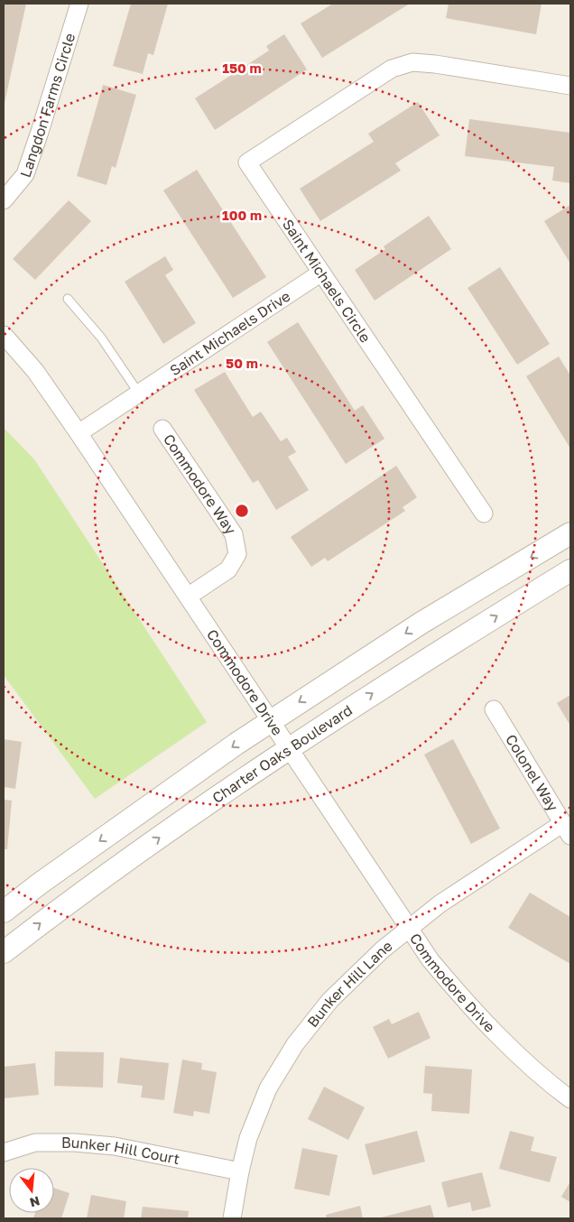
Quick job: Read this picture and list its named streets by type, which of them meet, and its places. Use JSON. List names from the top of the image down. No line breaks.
{"streets":{"street":["Langdon Farms Circle","Saint Michaels Circle","Saint Michaels Drive","Commodore Way","Commodore Drive","Charter Oaks Boulevard","Colonel Way","Bunker Hill Lane","Bunker Hill Court"]},"crossings":[["Saint Michaels Circle","Saint Michaels Drive"],["Saint Michaels Drive","Commodore Drive"],["Commodore Way","Commodore Drive"],["Commodore Drive","Charter Oaks Boulevard"],["Commodore Drive","Bunker Hill Lane"],["Colonel Way","Bunker Hill Lane"],["Bunker Hill Lane","Bunker Hill Court"]],"north":"bottom","rings":["150 m","100 m","50 m"]}
